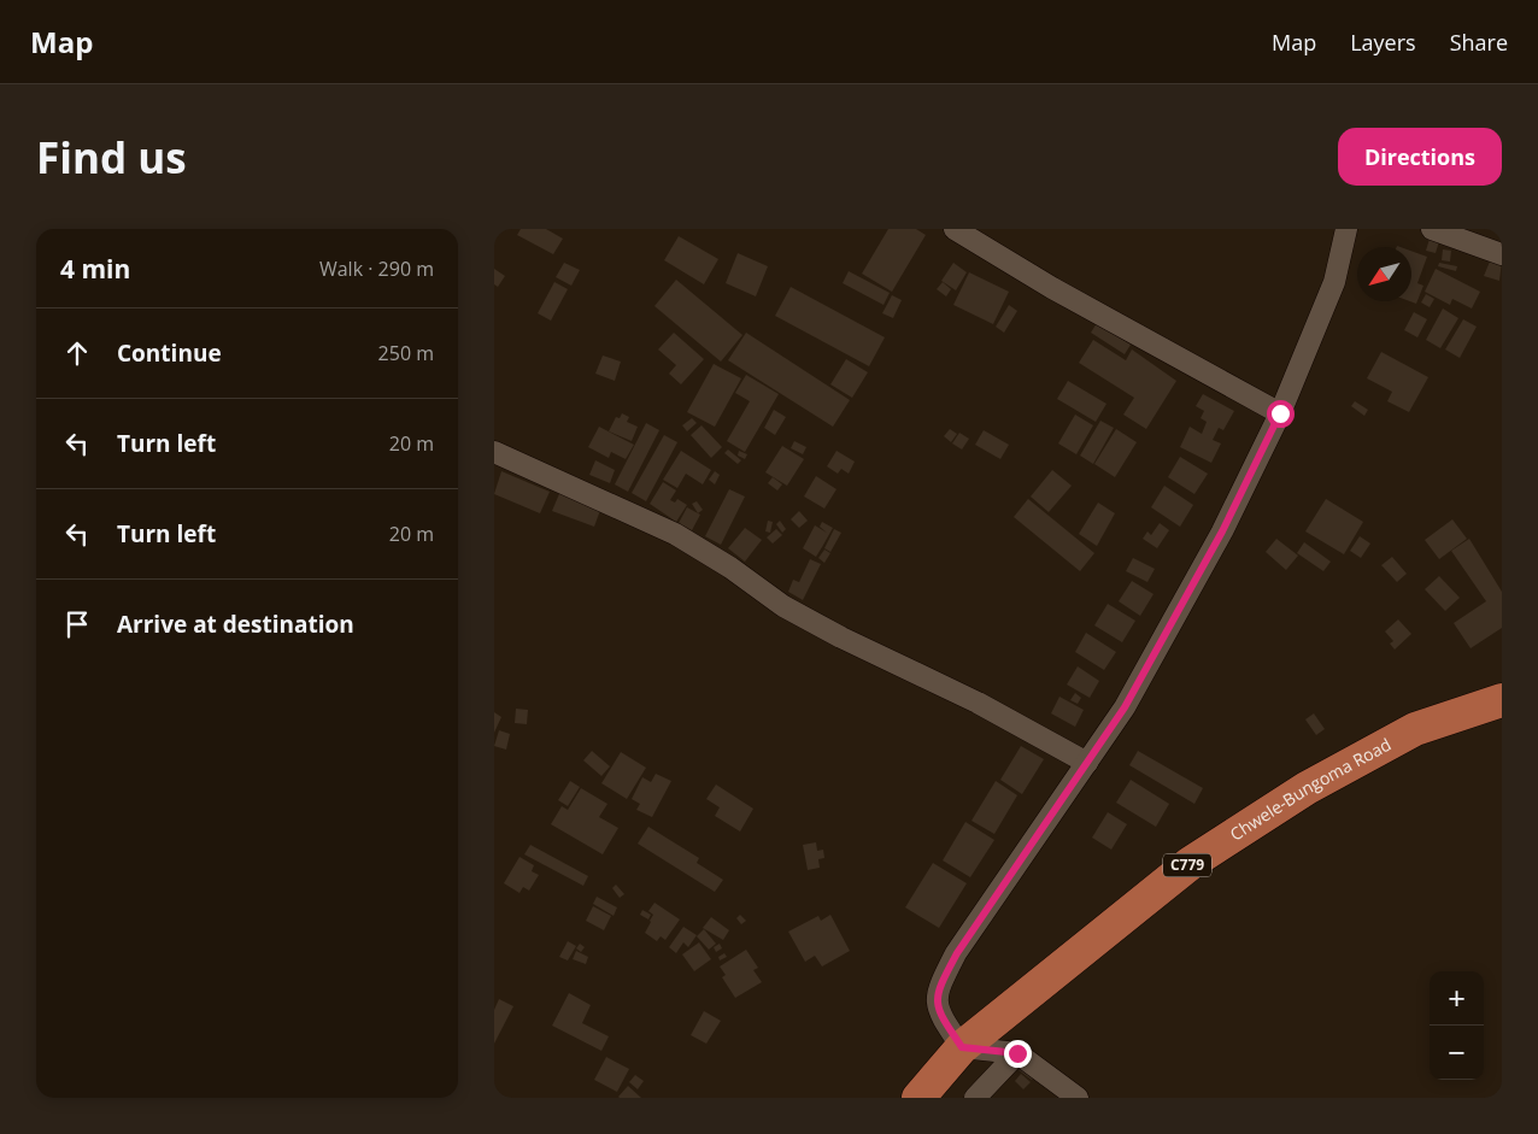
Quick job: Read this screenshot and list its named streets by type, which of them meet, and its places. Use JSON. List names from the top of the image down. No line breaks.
{"streets":{"main road":["Chwele-Bungoma Road","C779"]},"north":"bottom left","page":{"header":"Map","nav":["Map","Layers","Share"],"buttons":"Directions","title":"Find us","heading":["4 min","Walk · 290 m"],"list":[["Continue","250 m"],["Turn left","20 m"],["Turn left","20 m"],"Arrive at destination"],"map_buttons":["+","−"]}}
